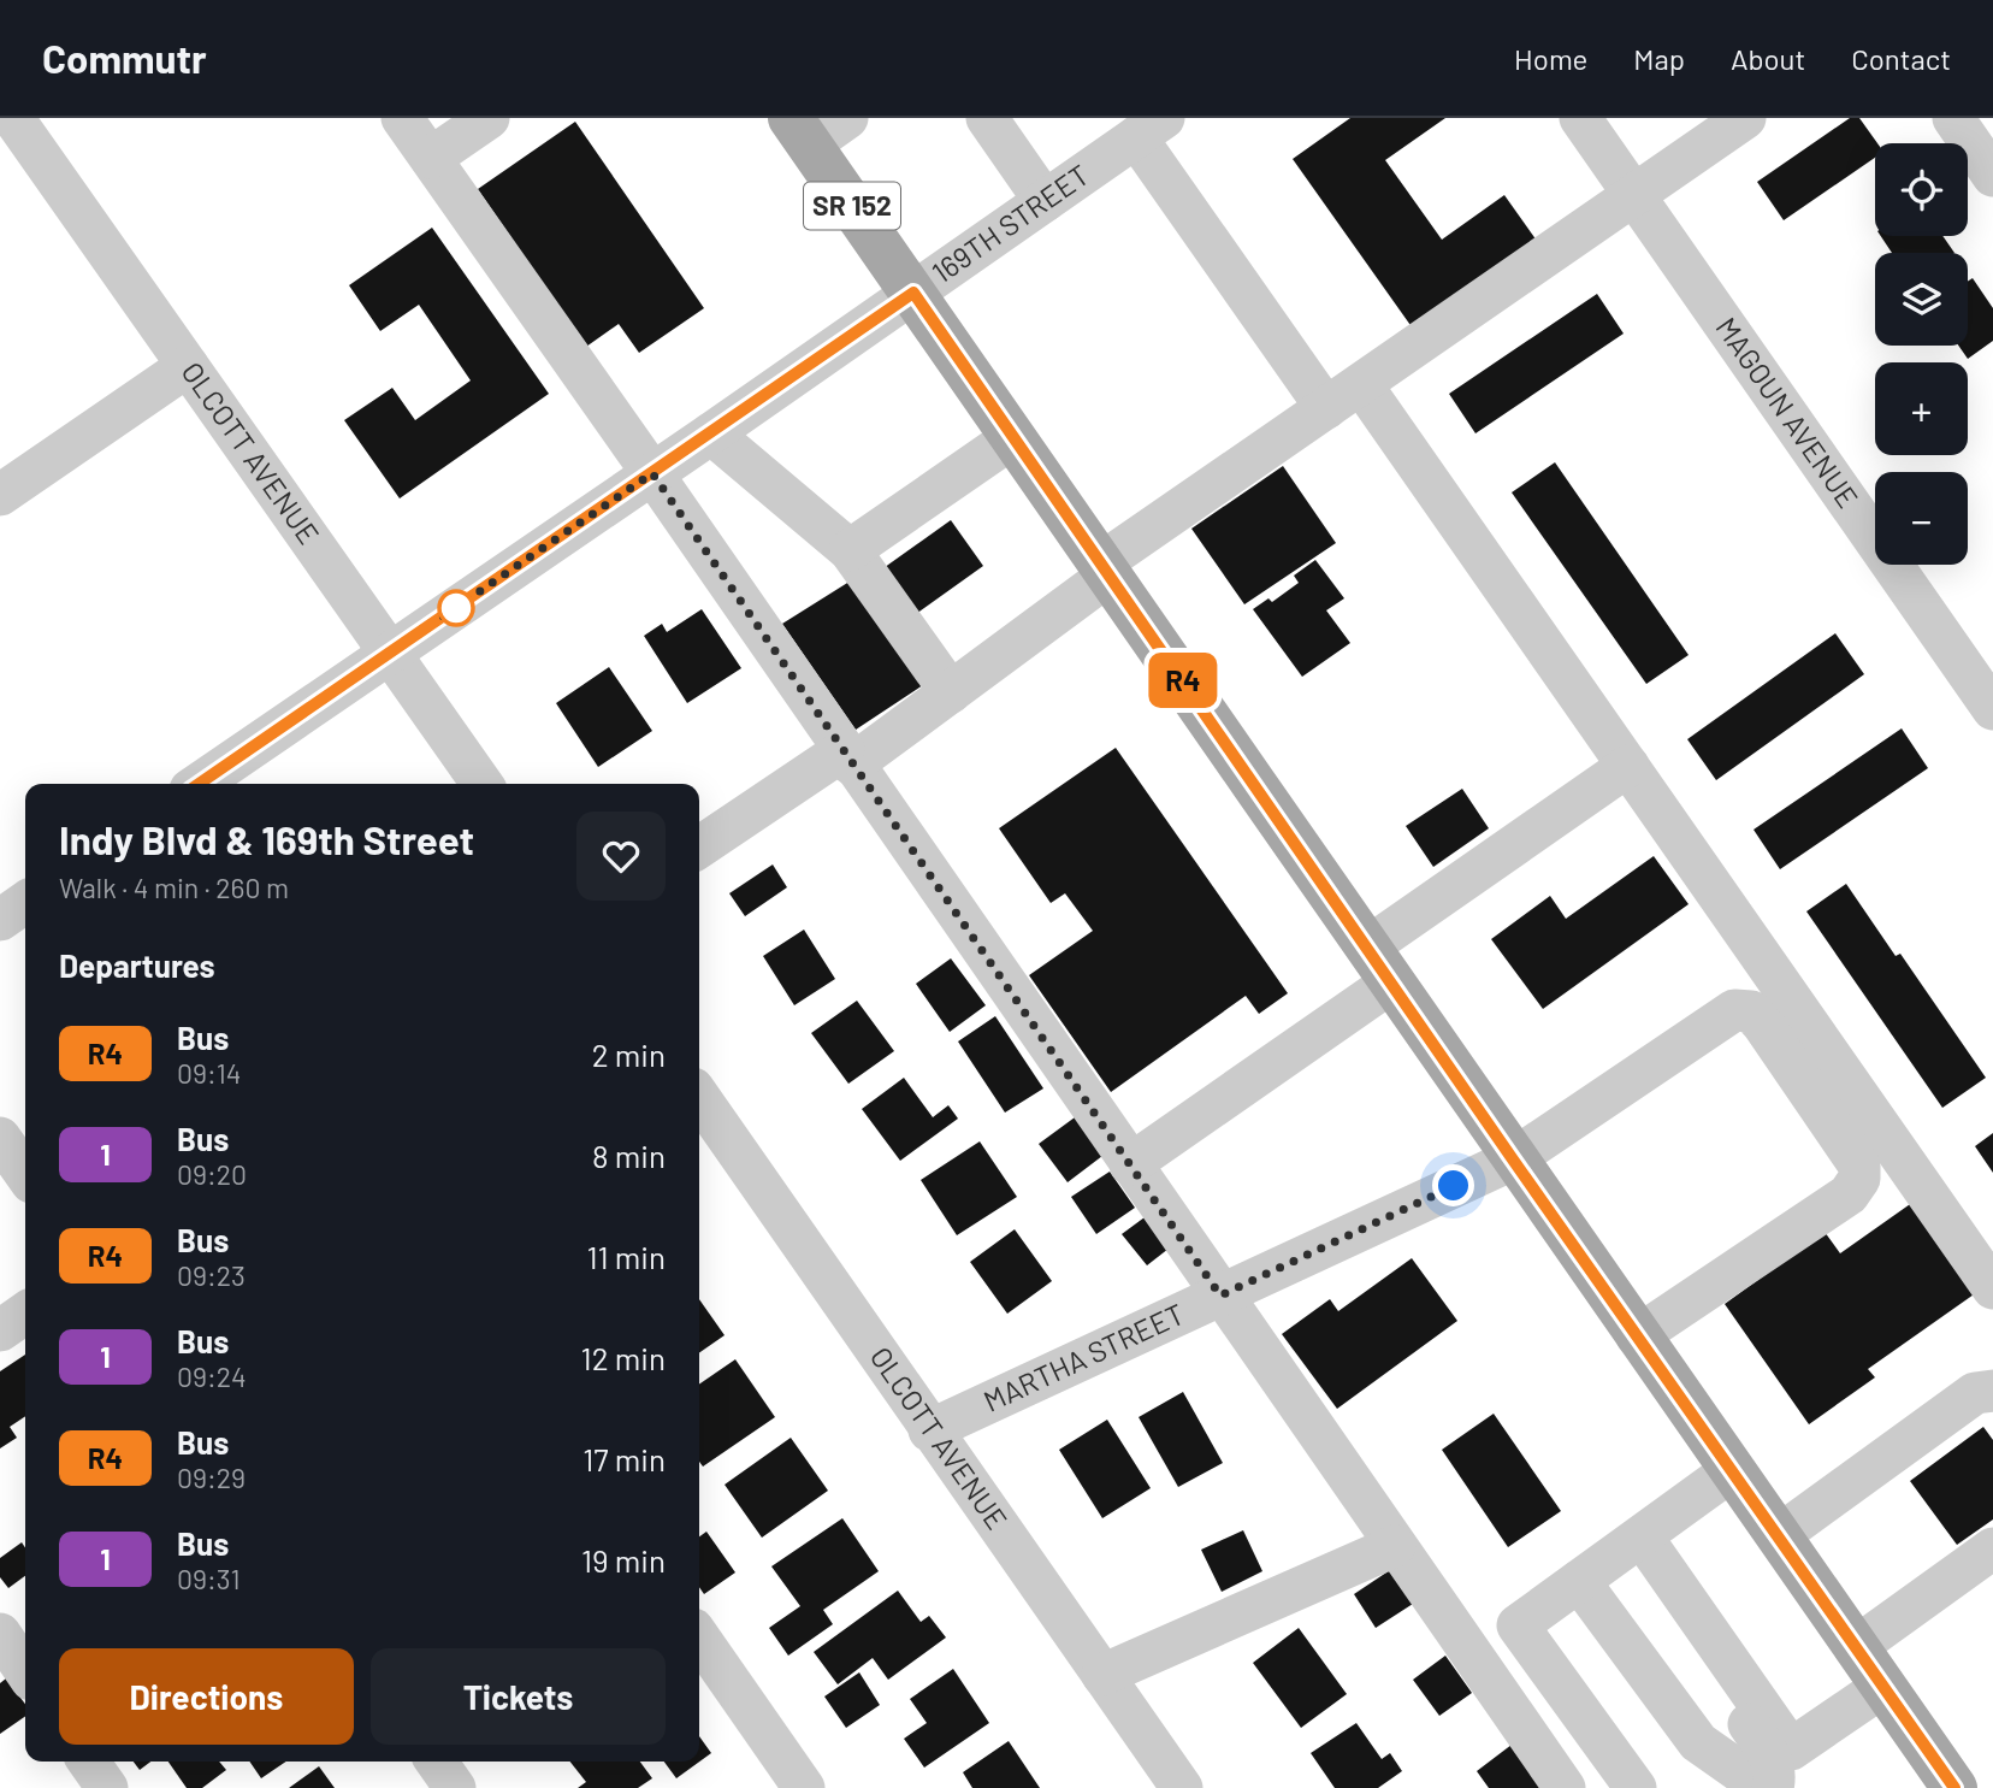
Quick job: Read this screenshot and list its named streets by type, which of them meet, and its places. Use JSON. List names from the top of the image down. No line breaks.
{"streets":{"main road":["SR 152"],"street":["169TH STREET","MAGOUN AVENUE","OLCOTT AVENUE","MARTHA STREET"]},"crossings":[["SR 152","169TH STREET"],["SR 152","MARTHA STREET"],["169TH STREET","OLCOTT AVENUE"],["OLCOTT AVENUE","MARTHA STREET"]],"lines":["bus line R4"],"page":{"header":"Commutr","nav":["Home","Map","About","Contact"],"on_map":"R4","map_buttons":["+","−"],"heading":[["Indy Blvd & 169th Street","Walk · 4 min · 260 m"],"Departures"],"list":[{"mark":"R4","name":"Bus","note":"09:14","value":"2 min"},{"mark":"1","name":"Bus","note":"09:20","value":"8 min"},{"mark":"R4","name":"Bus","note":"09:23","value":"11 min"},{"mark":"1","name":"Bus","note":"09:24","value":"12 min"},{"mark":"R4","name":"Bus","note":"09:29","value":"17 min"},{"mark":"1","name":"Bus","note":"09:31","value":"19 min"}],"buttons":["Directions","Tickets"]}}
